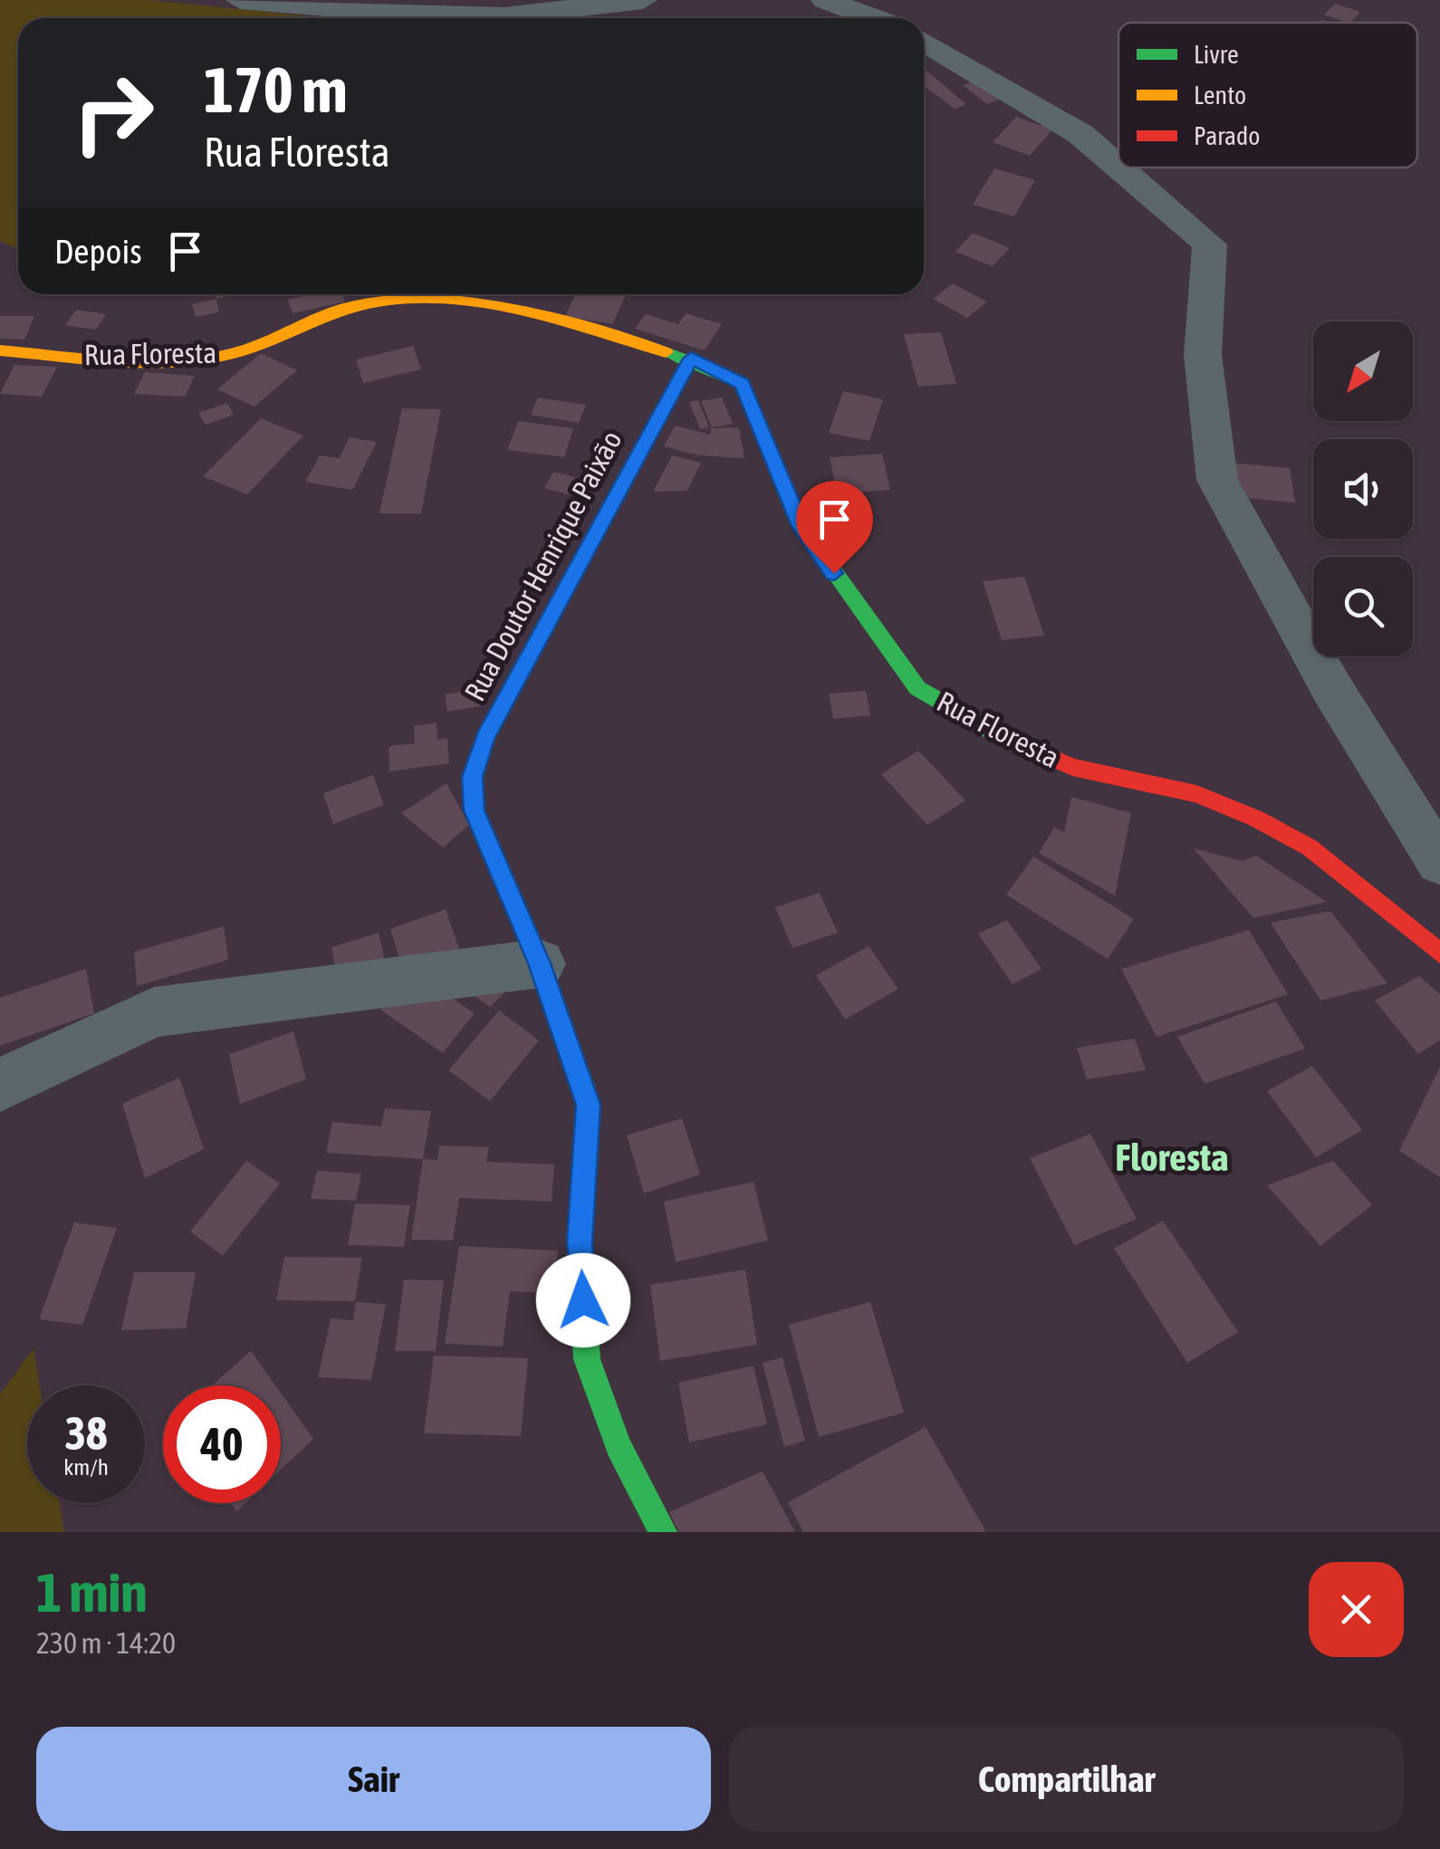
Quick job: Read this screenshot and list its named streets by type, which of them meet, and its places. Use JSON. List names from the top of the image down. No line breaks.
{"streets":{"street":["Rua Floresta","Rua Doutor Henrique Paixão"]},"crossings":[["Rua Floresta","Rua Doutor Henrique Paixão"]],"districts":["Floresta"],"legend":["Livre","Lento","Parado"],"north":"bottom left","page":{"turn":["170 m","Rua Floresta"],"then":"Depois","speed":"38 km/h","limit":"40","heading":["1 min","230 m · 14:20"],"buttons":["Sair","Compartilhar"]}}
